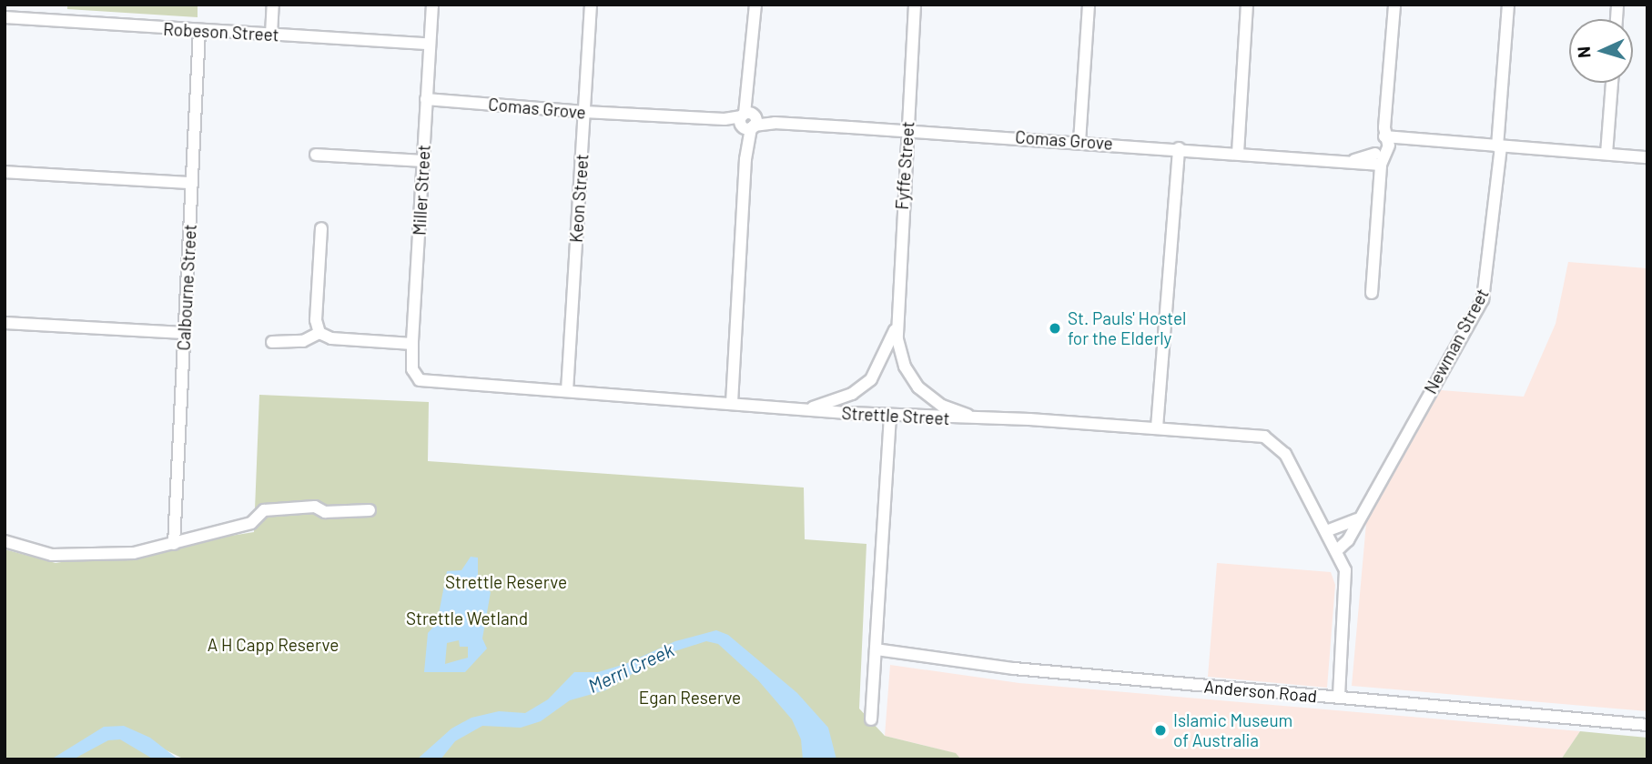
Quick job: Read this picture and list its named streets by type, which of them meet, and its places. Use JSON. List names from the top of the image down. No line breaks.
{"streets":{"street":["Robeson Street","Comas Grove","Fyffe Street","Miller Street","Keon Street","Calbourne Street","Newman Street","Strettle Street","Anderson Road"]},"crossings":[["Robeson Street","Miller Street"],["Robeson Street","Calbourne Street"],["Comas Grove","Fyffe Street"],["Comas Grove","Miller Street"],["Comas Grove","Keon Street"],["Fyffe Street","Strettle Street"],["Miller Street","Strettle Street"],["Keon Street","Strettle Street"]],"water":["Merri Creek"],"parks":["Strettle Reserve","Strettle Wetland","A H Capp Reserve","Egan Reserve"],"places":["St. Pauls' Hostel for the Elderly","Islamic Museum of Australia"],"north":"left"}
